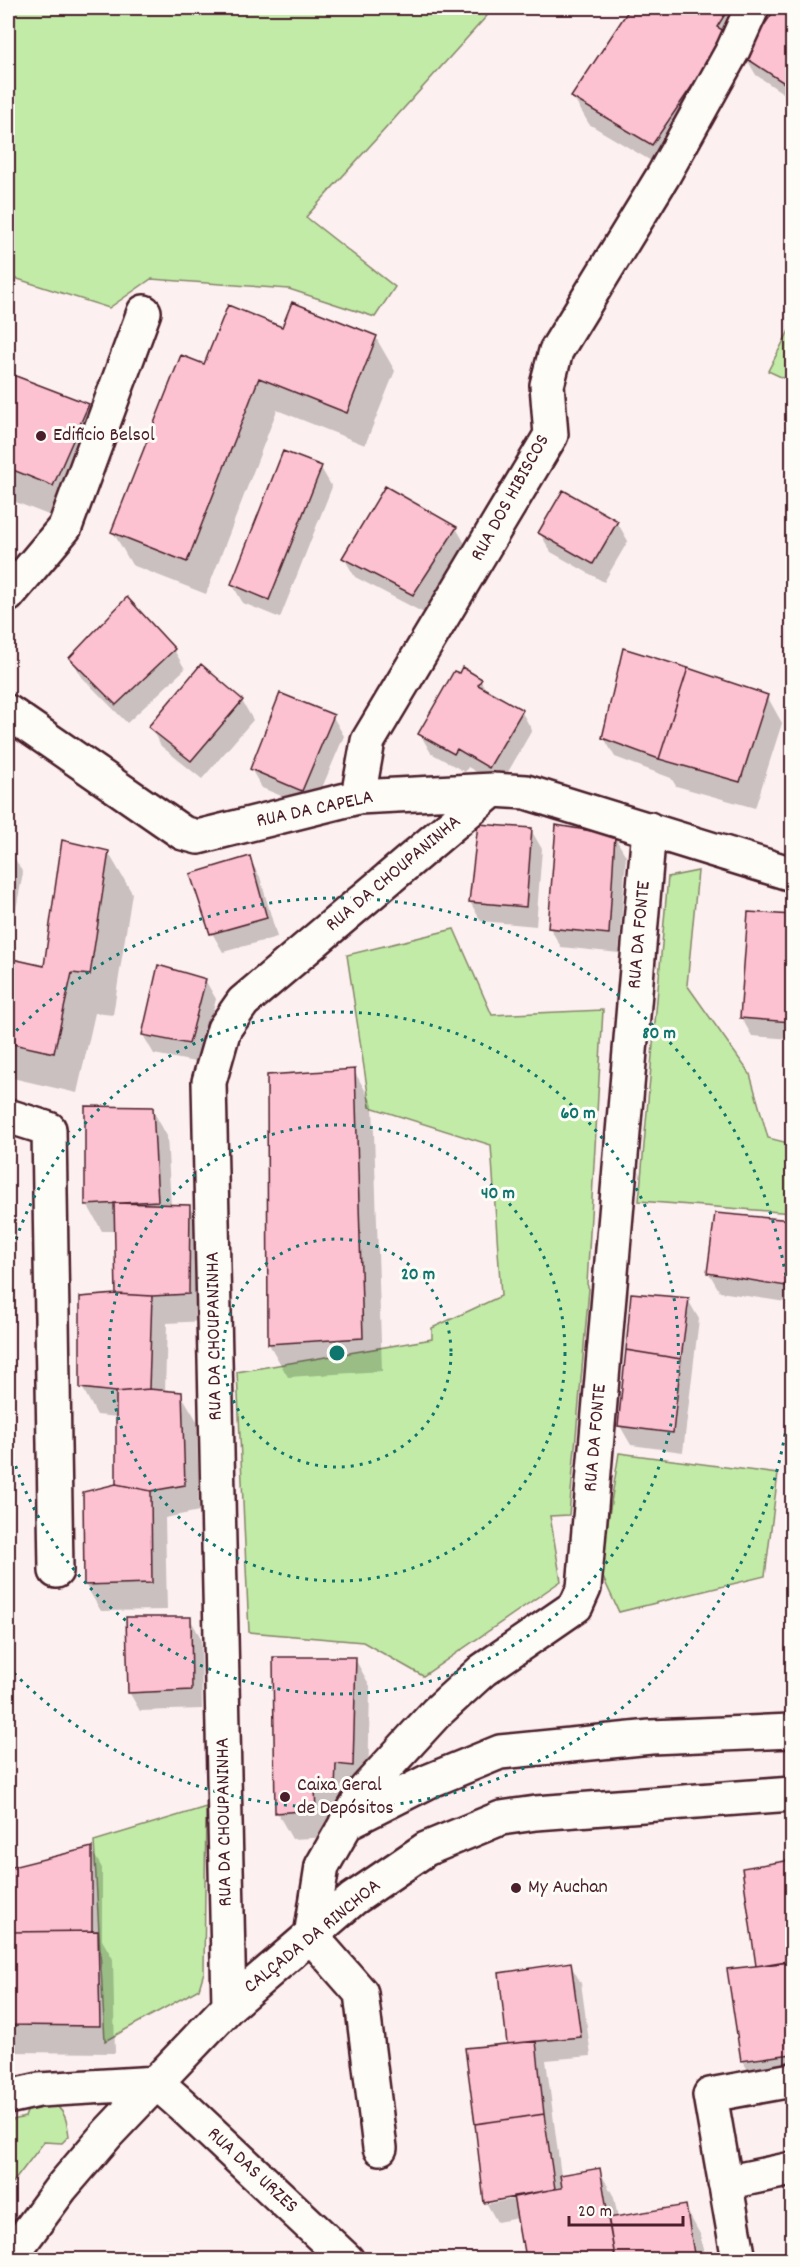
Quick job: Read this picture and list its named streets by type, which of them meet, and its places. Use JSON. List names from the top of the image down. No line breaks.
{"streets":{"street":["RUA DOS HIBISCOS","RUA DA CAPELA","RUA DA CHOUPANINHA","RUA DA FONTE","CALÇADA DA RINCHOA","RUA DAS URZES"]},"crossings":[["RUA DOS HIBISCOS","RUA DA CAPELA"],["RUA DA CAPELA","RUA DA CHOUPANINHA"],["RUA DA CAPELA","RUA DA FONTE"],["RUA DA CHOUPANINHA","CALÇADA DA RINCHOA"],["RUA DA FONTE","CALÇADA DA RINCHOA"],["CALÇADA DA RINCHOA","RUA DAS URZES"]],"places":["Edificio Belsol","Caixa Geral de Depósitos","My Auchan"],"scale_bar":"20 m","rings":["80 m","60 m","40 m","20 m"]}
